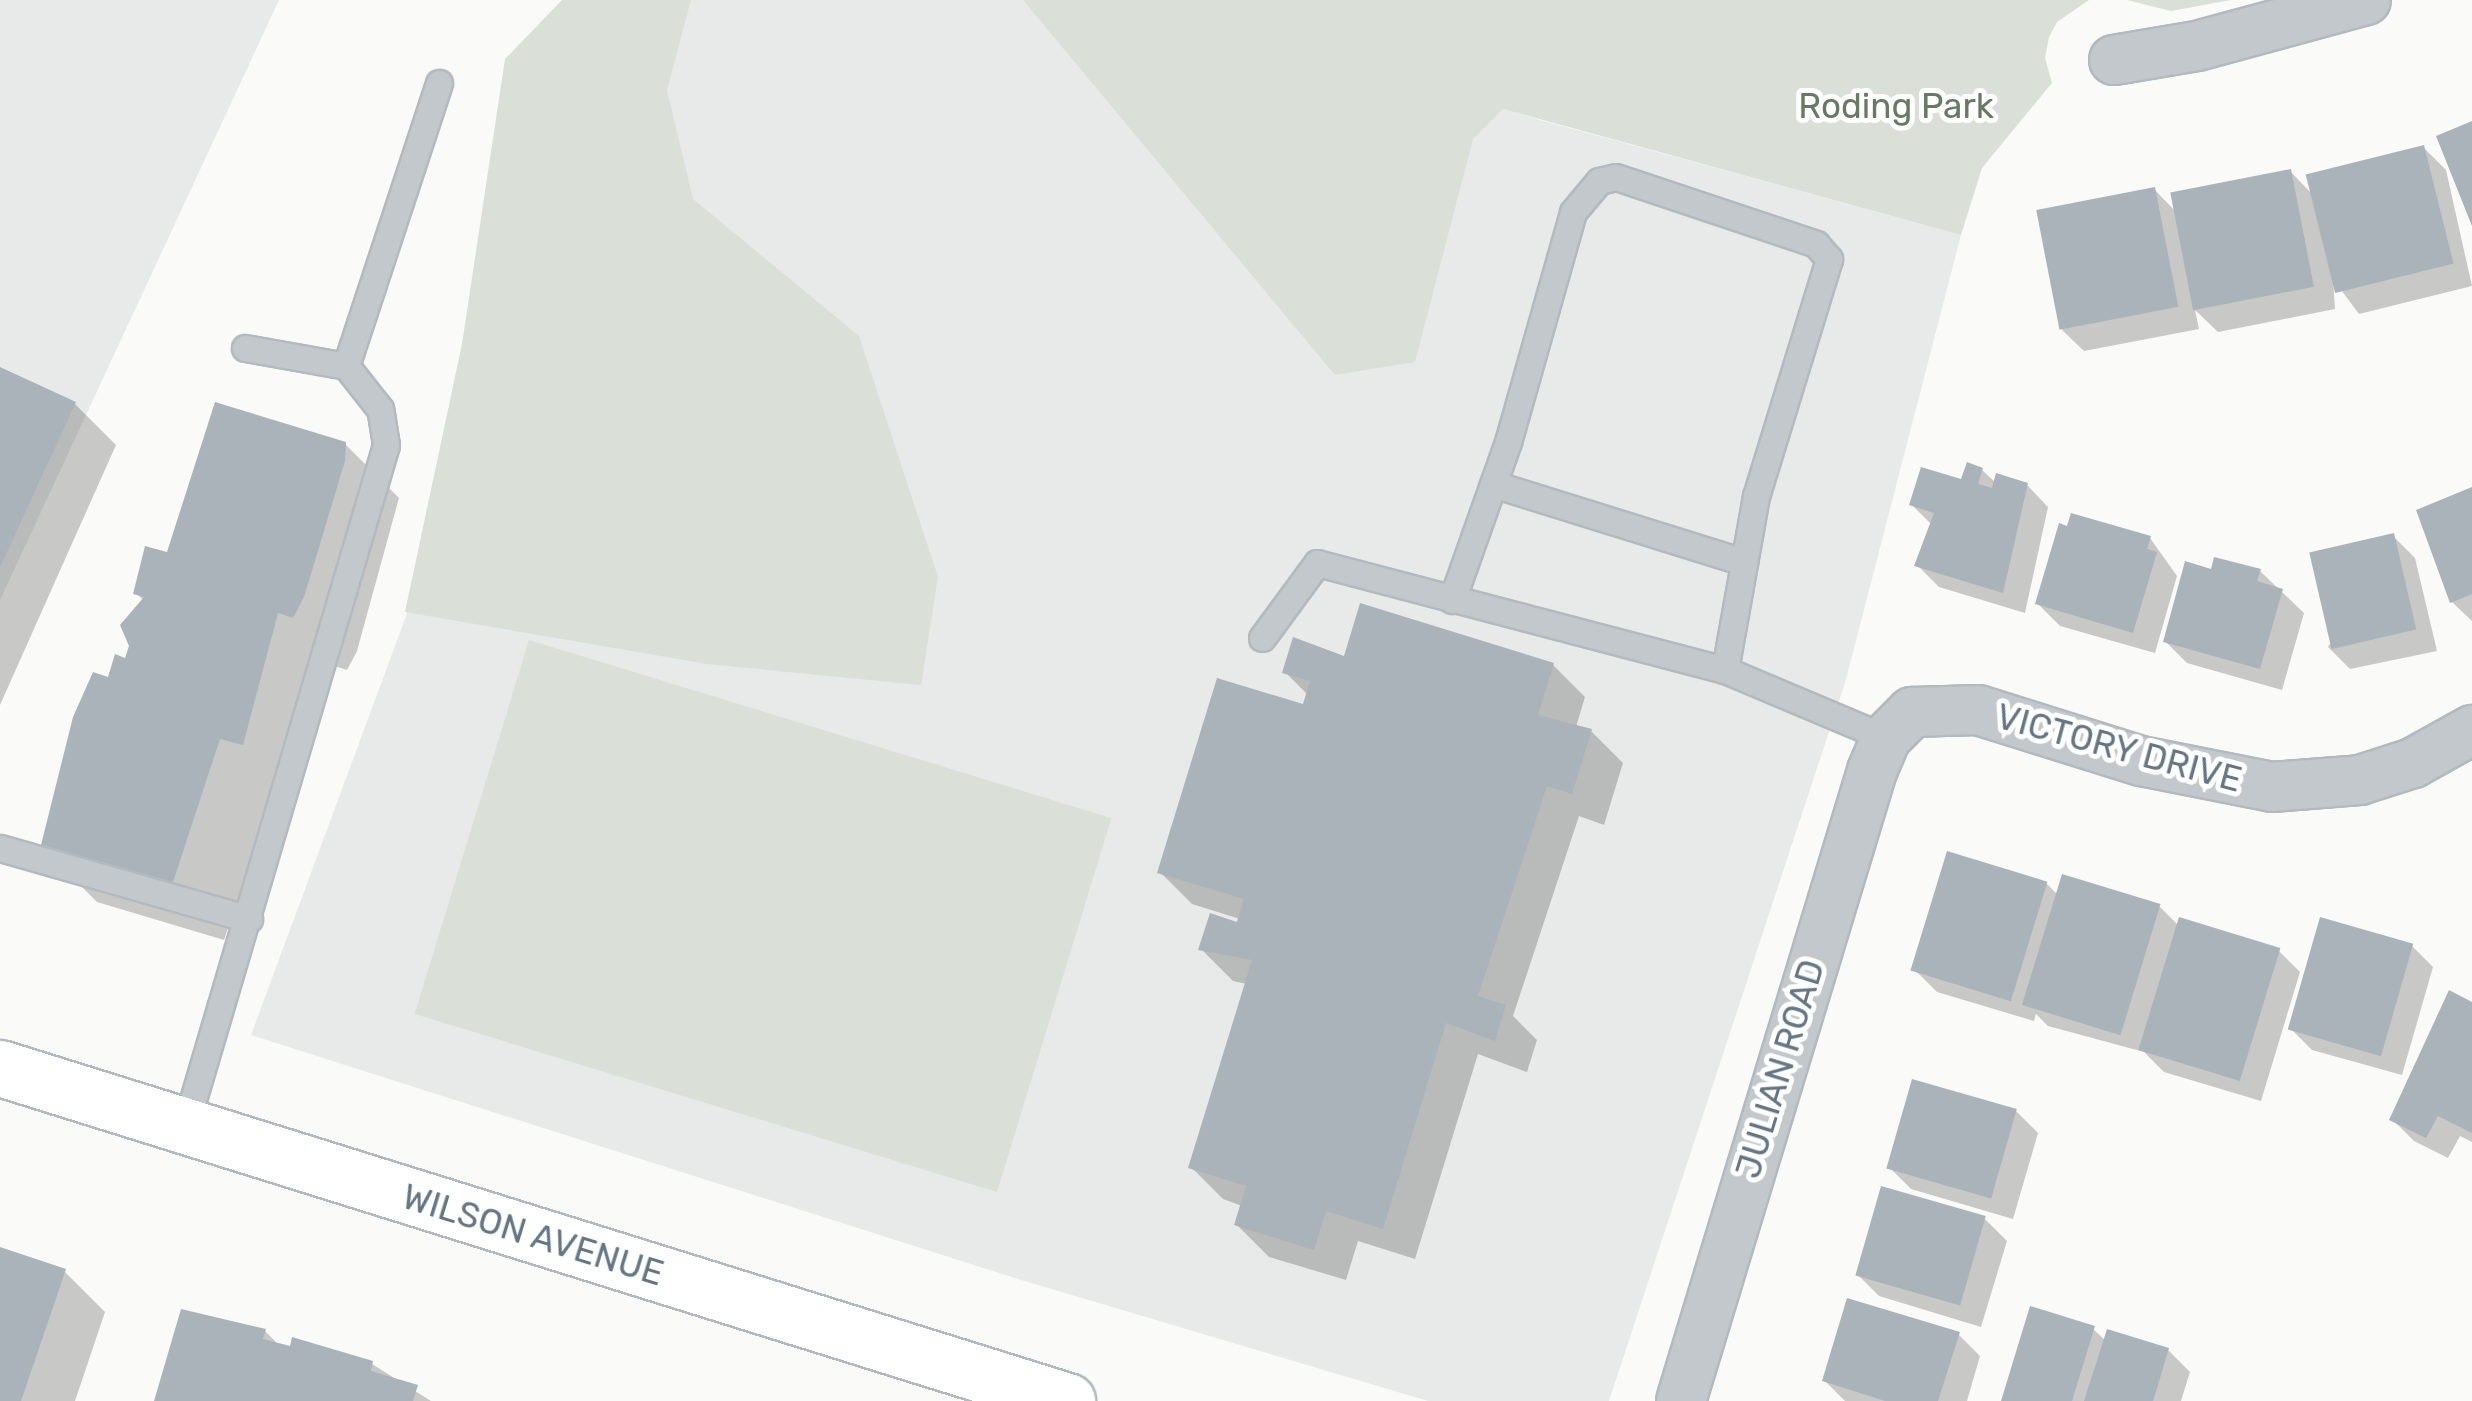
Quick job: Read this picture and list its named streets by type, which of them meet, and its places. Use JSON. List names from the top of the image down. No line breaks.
{"streets":{"main road":["WILSON AVENUE"],"street":["VICTORY DRIVE","JULIAN ROAD"]},"crossings":[["VICTORY DRIVE","JULIAN ROAD"]],"parks":["Roding Park"]}
